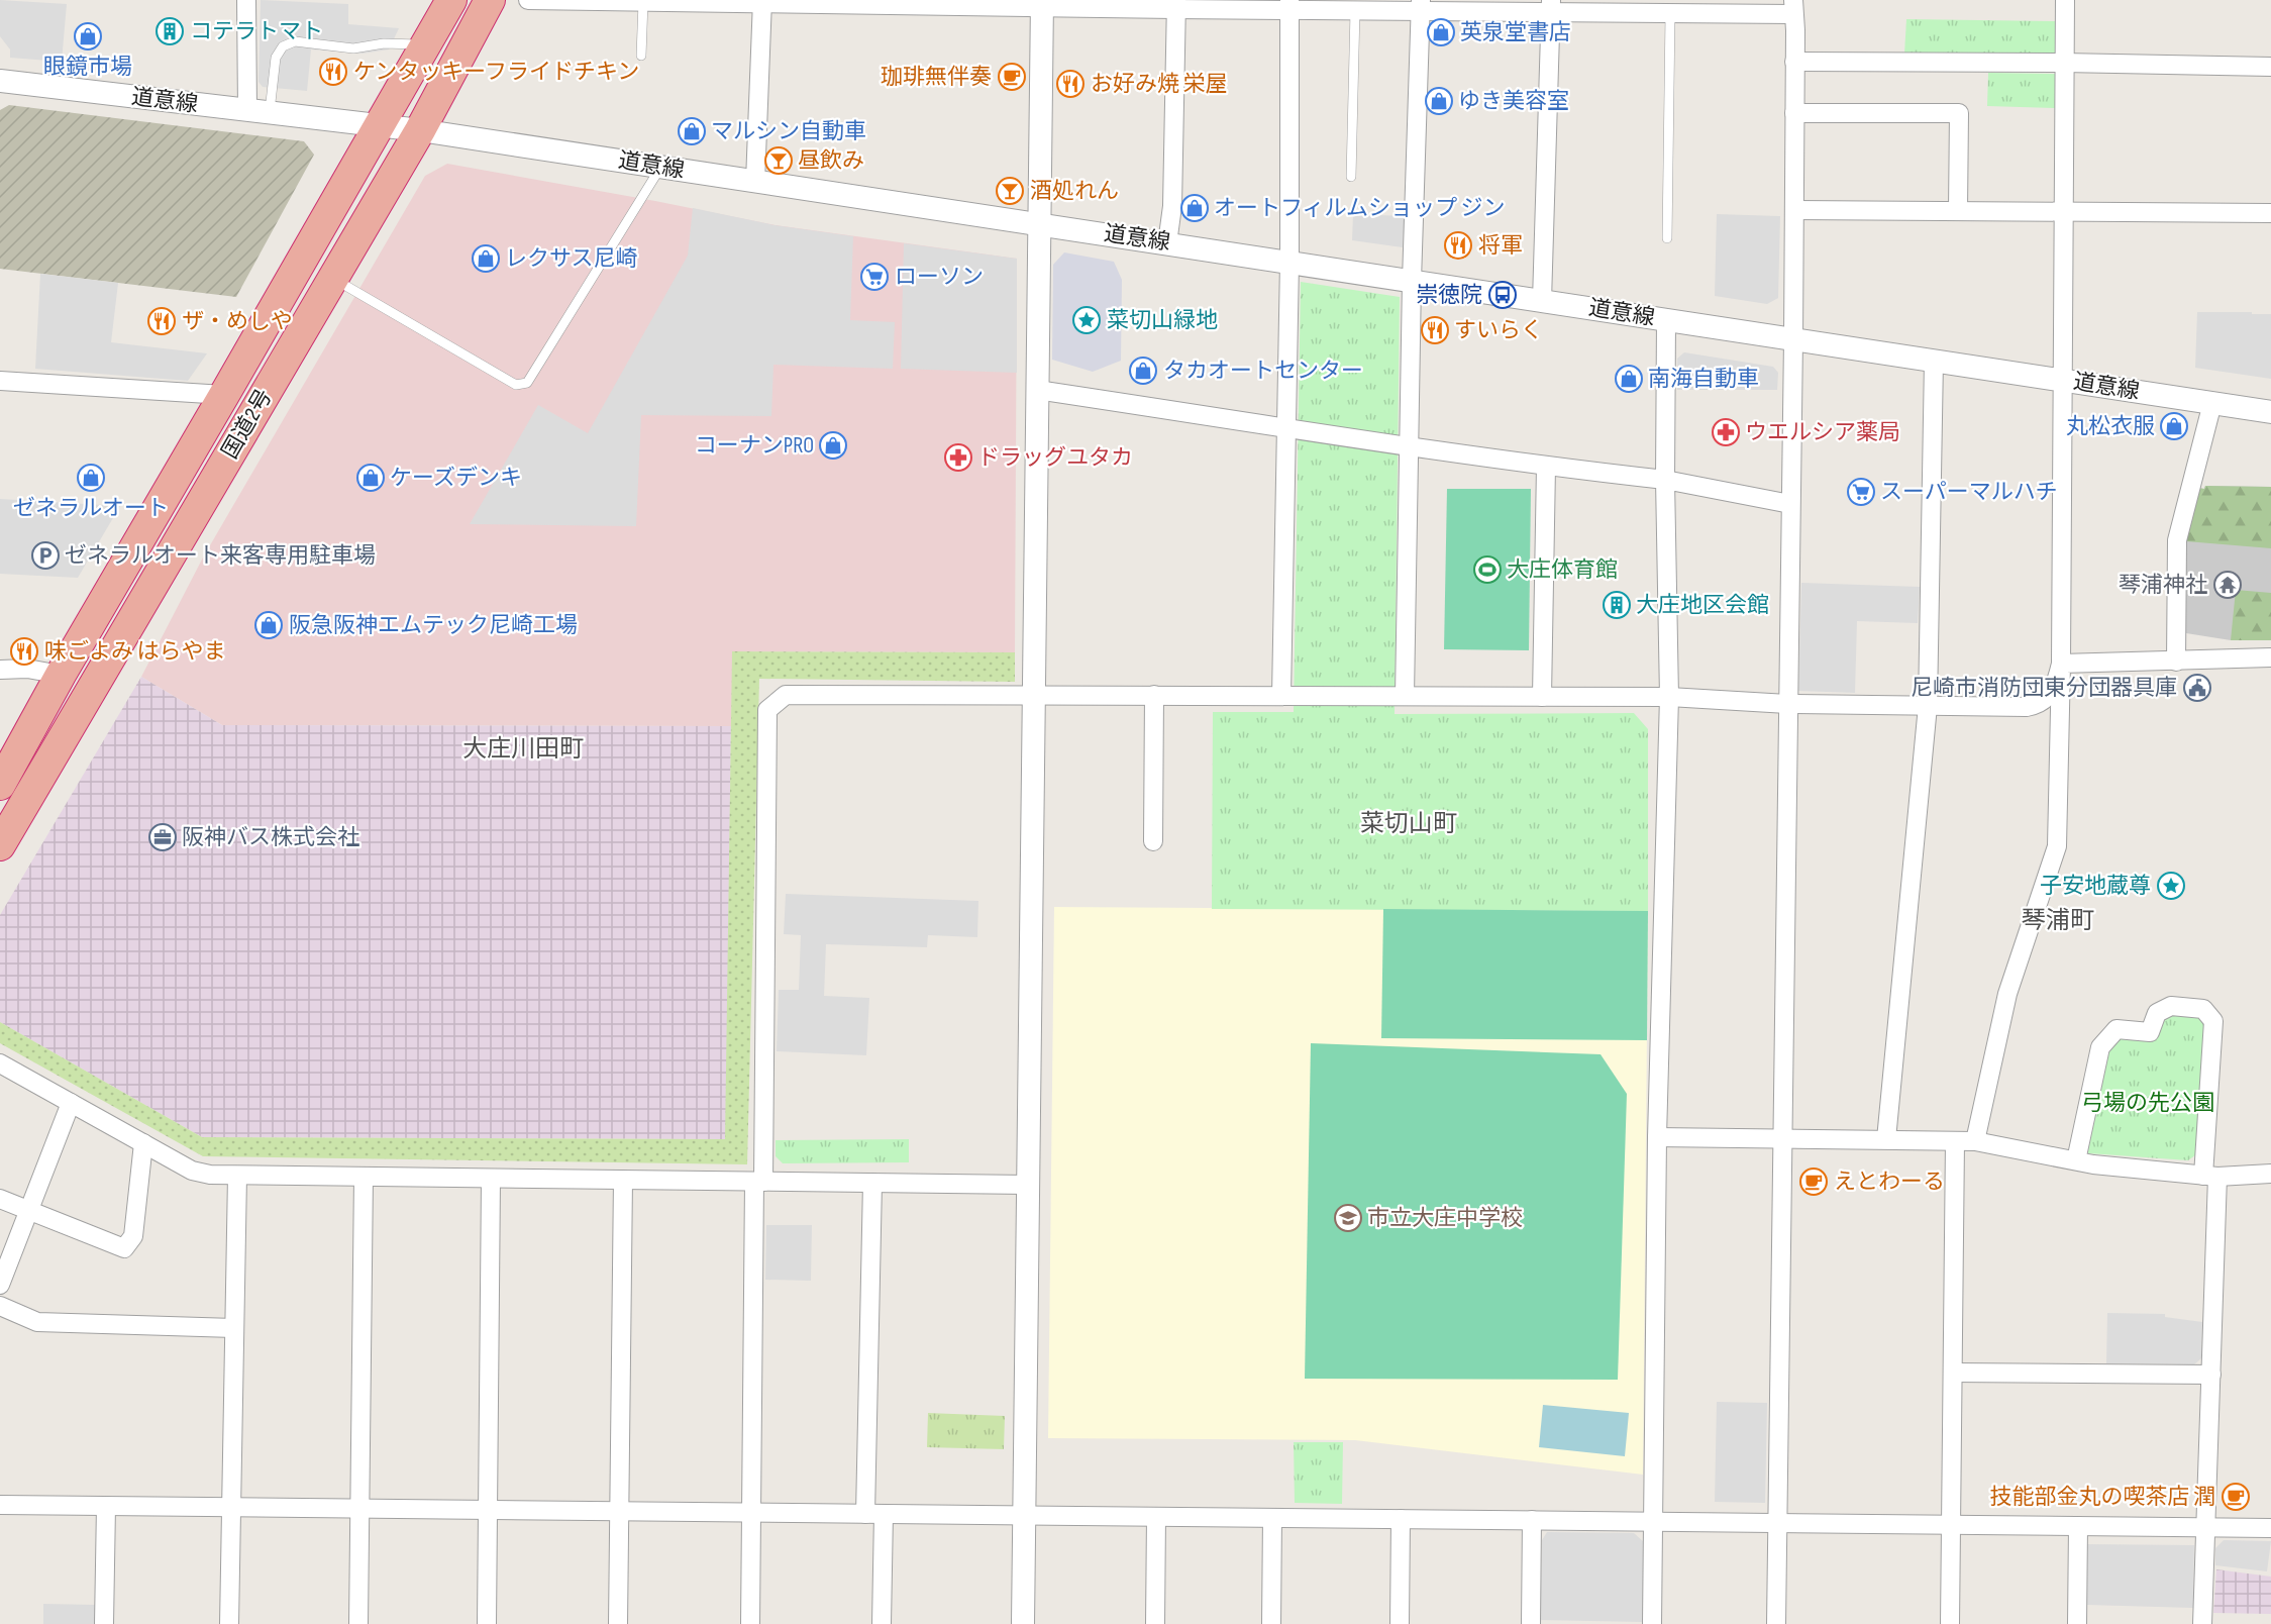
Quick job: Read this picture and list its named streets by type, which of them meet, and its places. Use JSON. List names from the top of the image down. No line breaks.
{"streets":{"highway":["国道2号"],"street":["道意線"]},"crossings":[["道意線","国道2号"]],"districts":["大庄川田町","菜切山町","琴浦町"],"parks":["弓場の先公園"],"places":{"building":["コテラトマト","大庄地区会館"],"shop":["英泉堂書店","眼鏡市場","ゆき美容室","マルシン自動車","オートフィルムショップ ジン","レクサス尼崎","タカオートセンター","南海自動車","丸松衣服","コーナンPRO","ゼネラルオート","ケーズデンキ","阪急阪神エムテック尼崎工場"],"restaurant":["ケンタッキーフライドチキン","お好み焼 栄屋","将軍","ザ・めしや","すいらく","味ごよみ はらやま"],"cafe":["珈琲無伴奏","えとわーる","技能部金丸の喫茶店 潤"],"bar":["昼飲み","酒処れん"],"supermarket":["ローソン","スーパーマルハチ"],"bus stop":["崇徳院"],"place":["菜切山緑地","子安地蔵尊"],"pharmacy":["ウエルシア薬局","ドラッグユタカ"],"parking":["ゼネラルオート来客専用駐車場"],"sports":["大庄体育館"],"temple":["琴浦神社"],"public building":["尼崎市消防団東分団器具庫"],"office":["阪神バス株式会社"],"school or university":["市立大庄中学校"]}}
